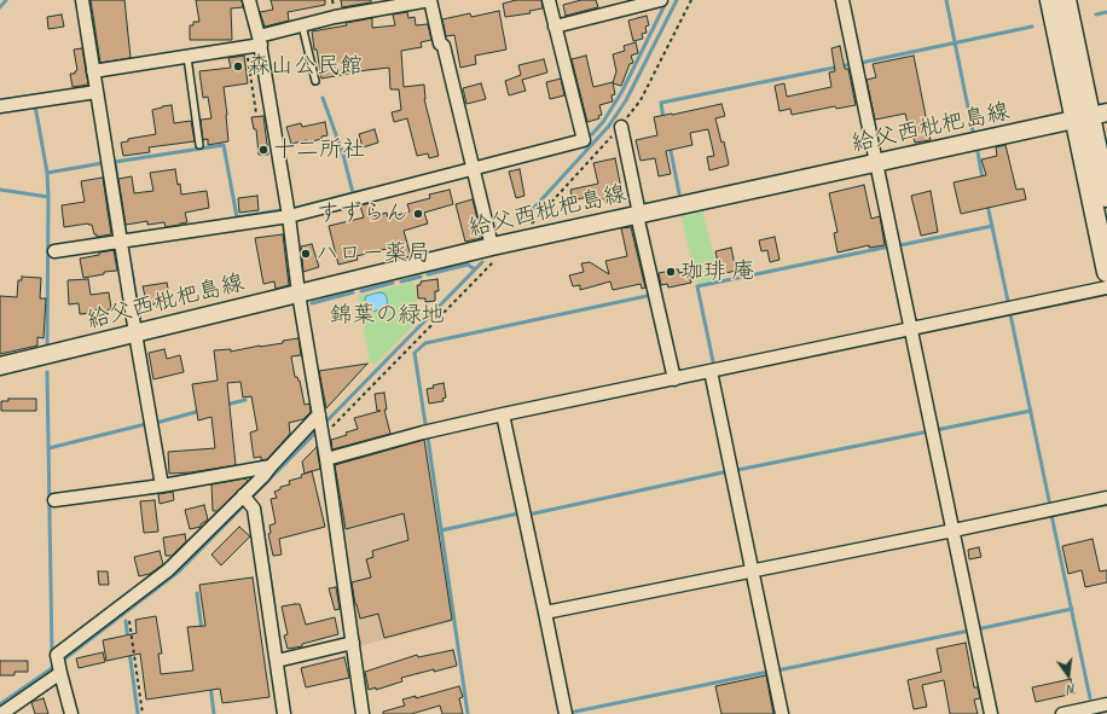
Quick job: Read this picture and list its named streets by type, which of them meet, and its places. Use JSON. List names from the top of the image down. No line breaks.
{"streets":{"main road":["給父西枇杷島線"]},"parks":["錦葉の緑地"],"places":["森山公民館","十二所社","すずらん","ハロー薬局","珈琲 庵"],"north":"bottom"}
